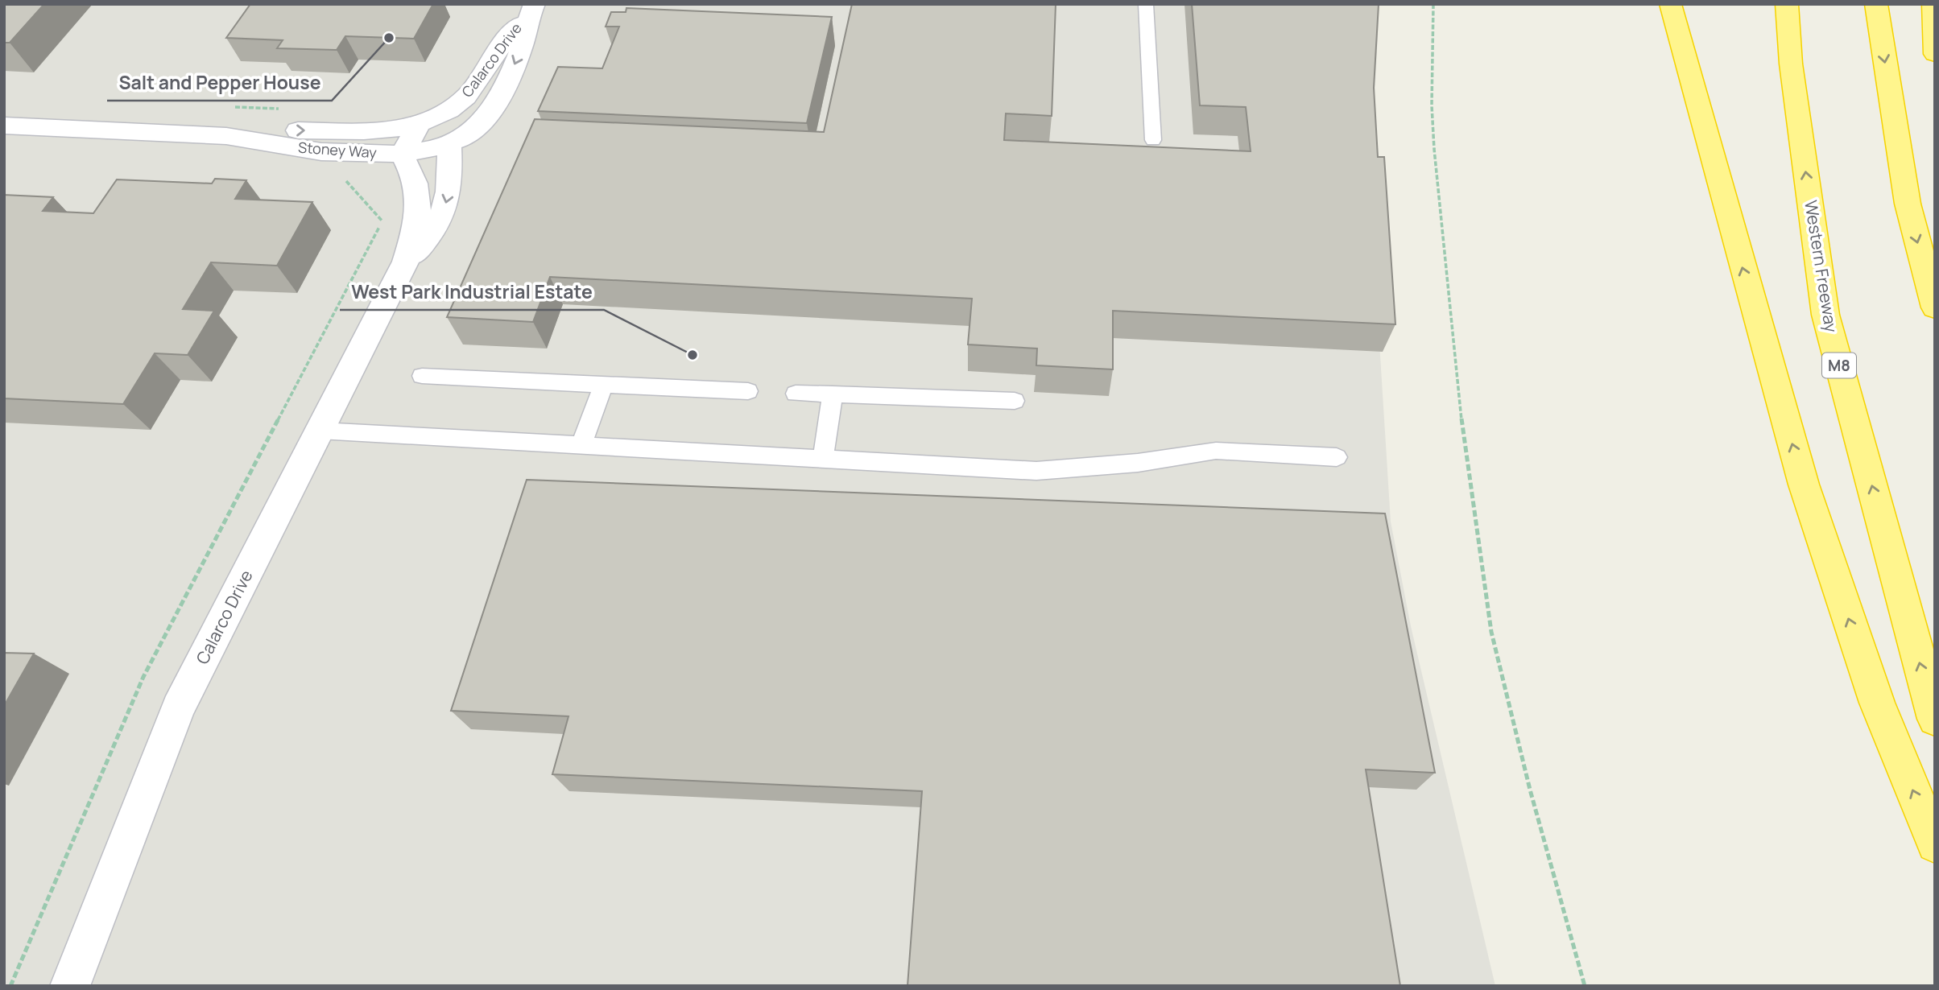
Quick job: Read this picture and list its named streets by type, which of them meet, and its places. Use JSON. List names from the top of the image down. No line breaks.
{"streets":{"highway":["Western Freeway","M8"],"street":["Calarco Drive","Stoney Way"]},"crossings":[["Calarco Drive","Stoney Way"]],"places":["Salt and Pepper House","West Park Industrial Estate"]}
